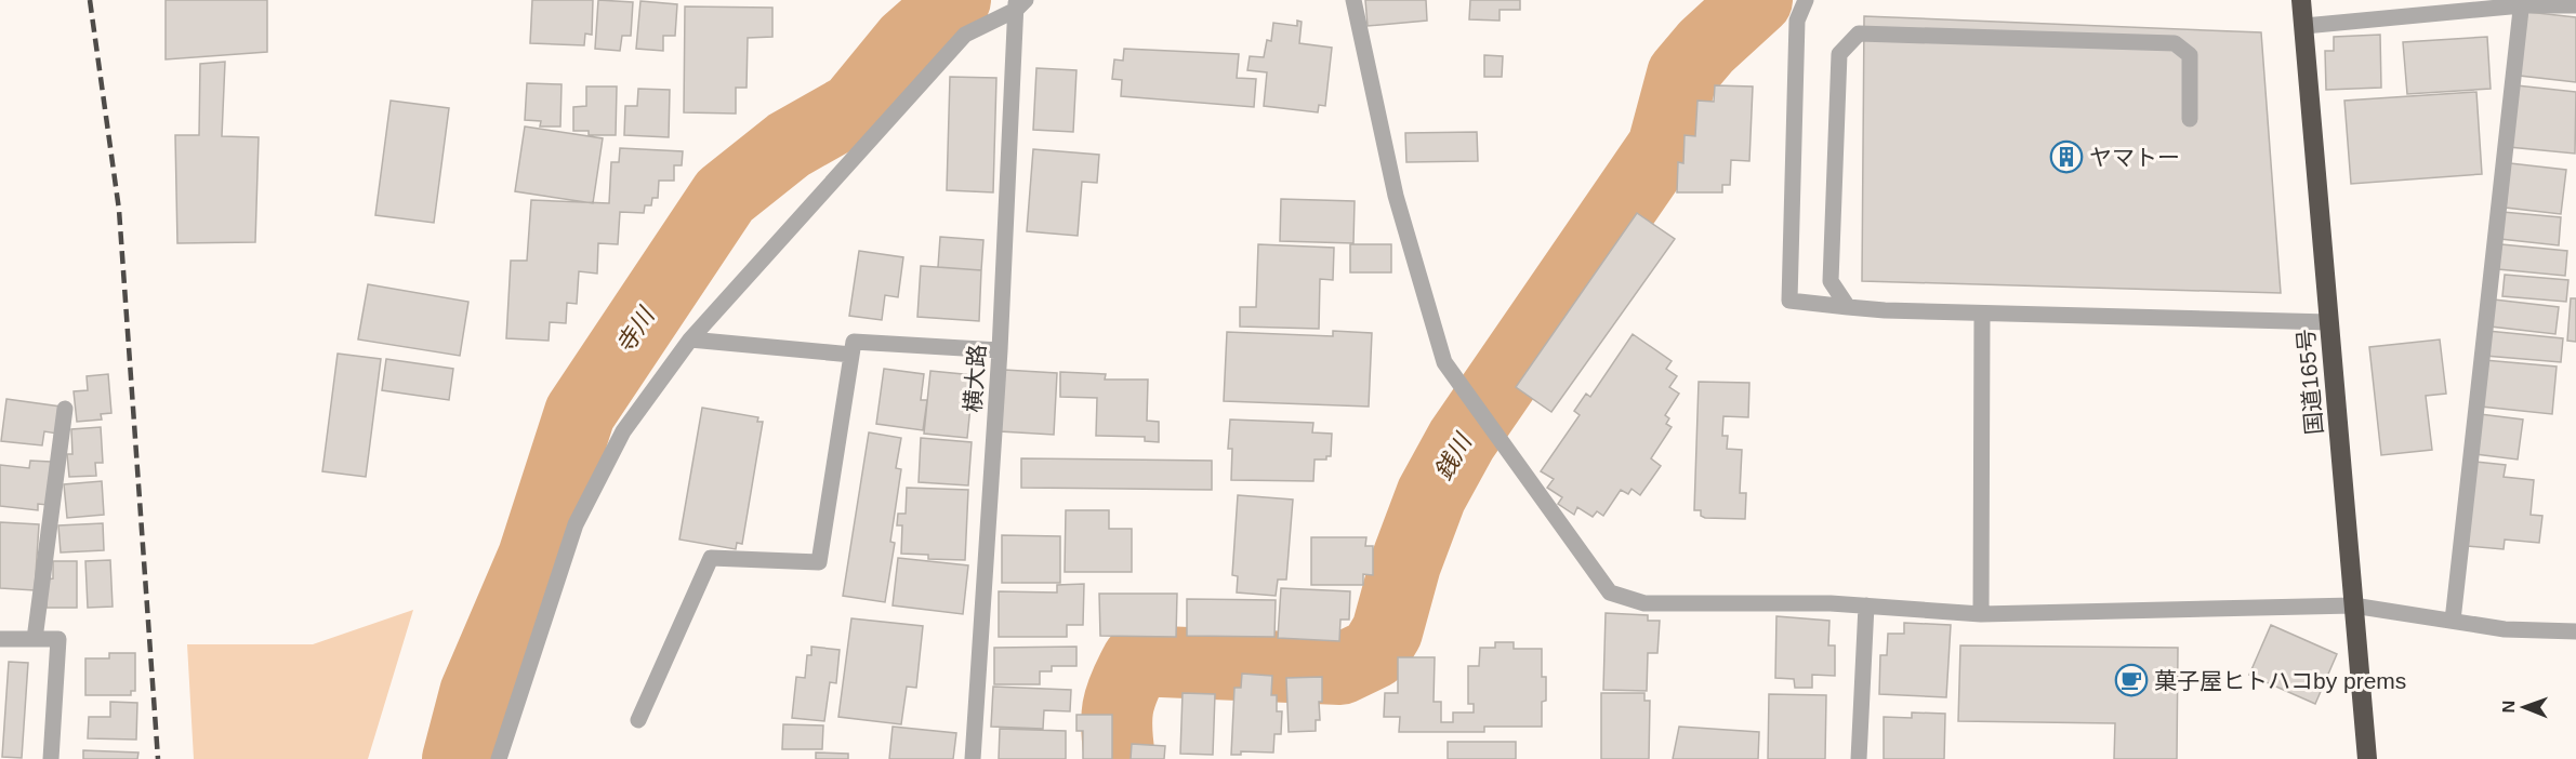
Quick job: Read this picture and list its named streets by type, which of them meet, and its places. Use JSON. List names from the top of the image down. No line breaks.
{"streets":{"highway":["国道165号"],"street":["横大路"]},"water":["寺川","銭川"],"places":{"building":["ヤマトー"],"cafe":["菓子屋ヒトハコby prems"]},"north":"left"}
